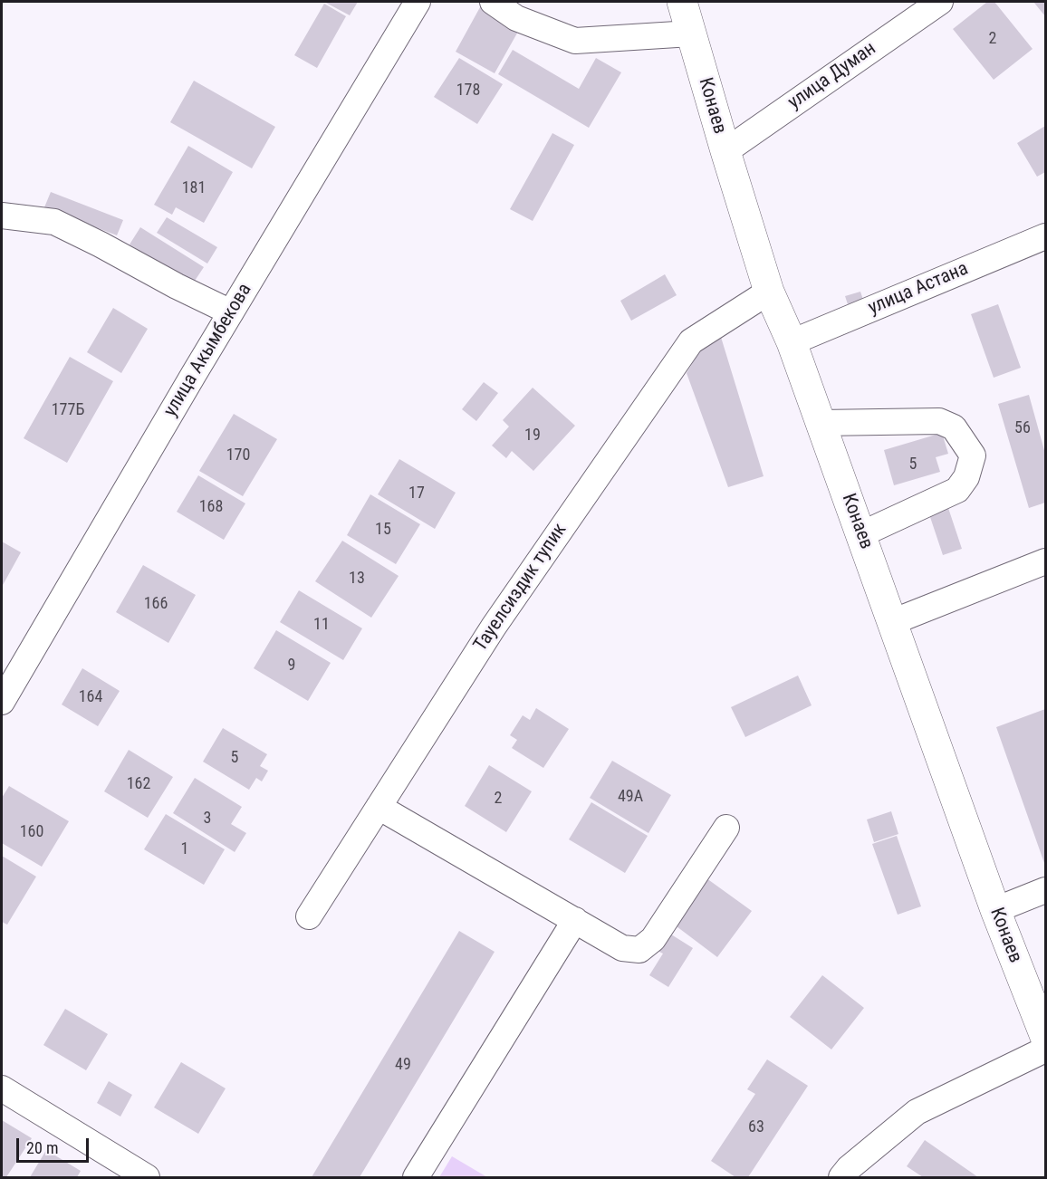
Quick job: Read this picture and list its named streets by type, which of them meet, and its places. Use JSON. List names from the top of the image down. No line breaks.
{"streets":{"main road":["Конаев"],"street":["улица Думан","улица Астана","улица Акымбекова","Тауелсиздик тупик"]},"crossings":[["улица Думан","Конаев"],["Конаев","улица Астана"],["Конаев","Тауелсиздик тупик"]],"house_numbers":["2","178","181","177Б","56","19","170","5","17","168","15","13","166","11","9","164","5","162","49А","2","3","160","1","49","63"],"scale_bar":"20 m"}
